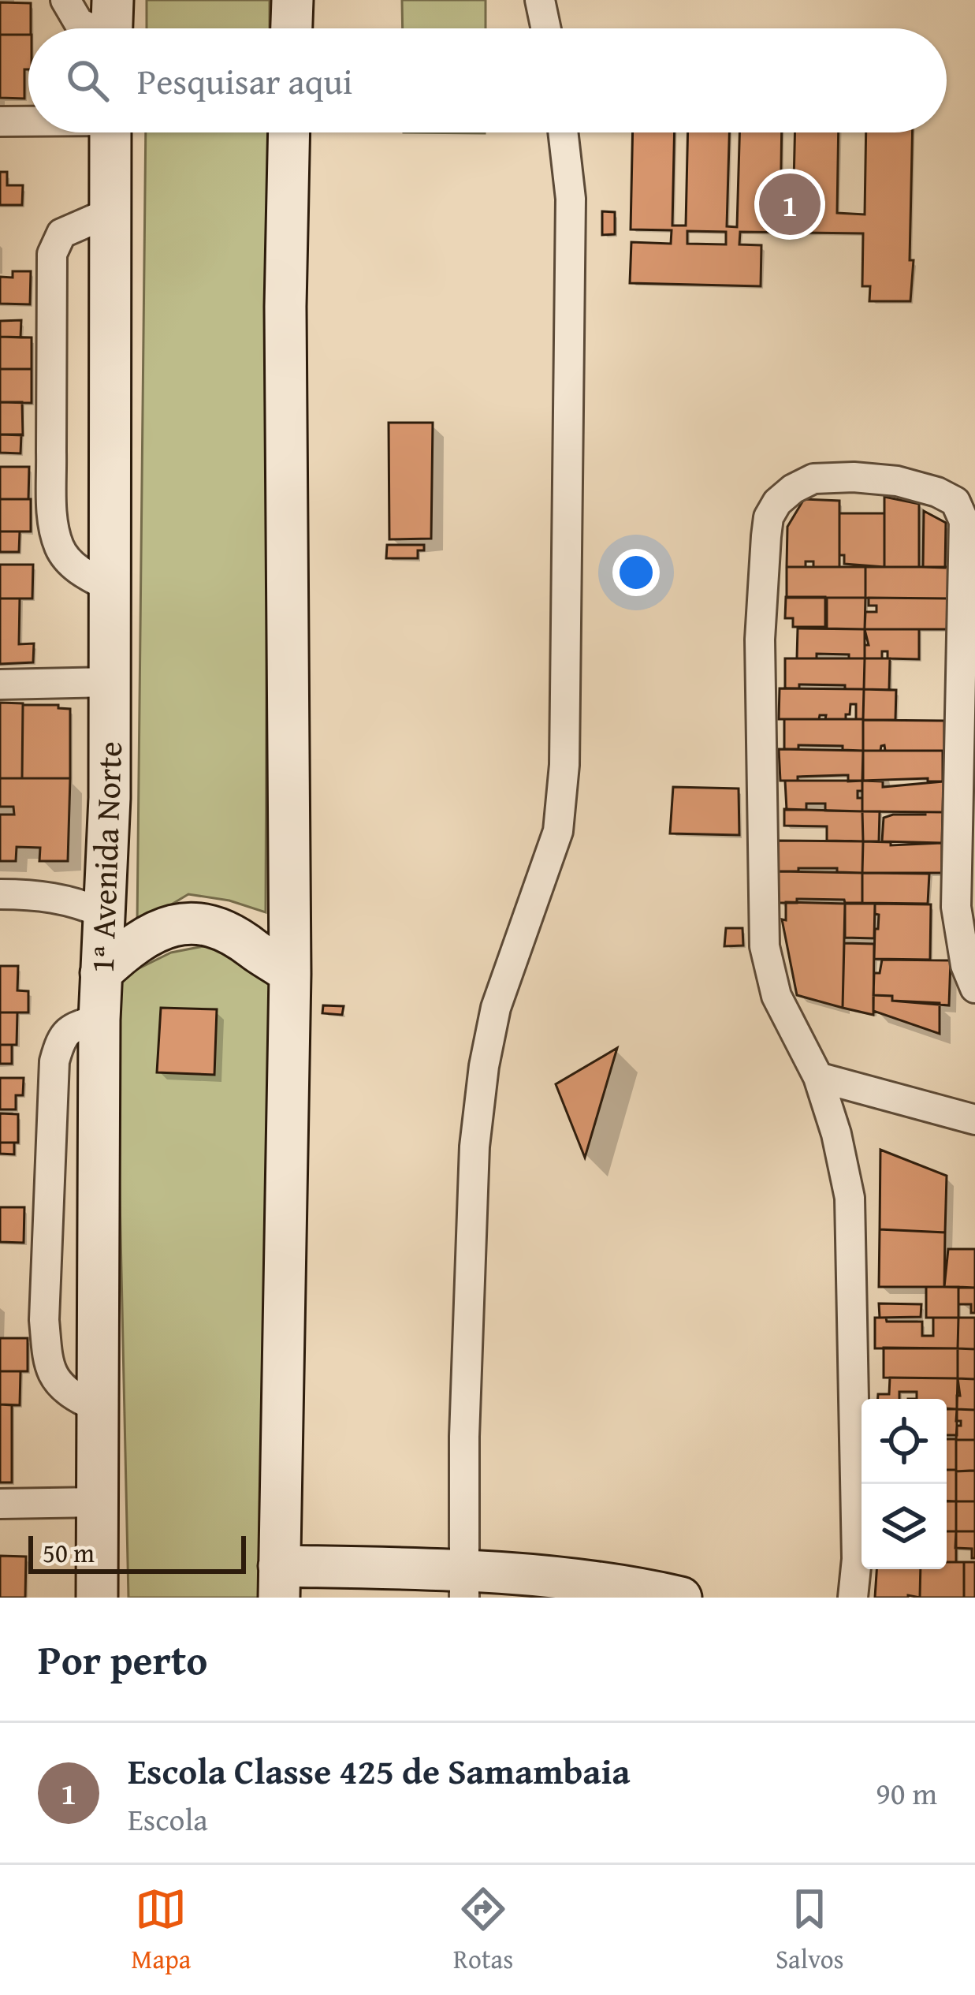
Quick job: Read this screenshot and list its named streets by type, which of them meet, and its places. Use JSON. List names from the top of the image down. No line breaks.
{"streets":{"main road":["1ᵃ Avenida Norte"]},"scale_bar":"50 m","page":{"search":"Pesquisar aqui","pins":"1","scale":"50 m","heading":"Por perto","list":[{"mark":"1","name":"Escola Classe 425 de Samambaia","note":"Escola","value":"90 m"}],"nav":["Mapa","Rotas","Salvos"]}}
